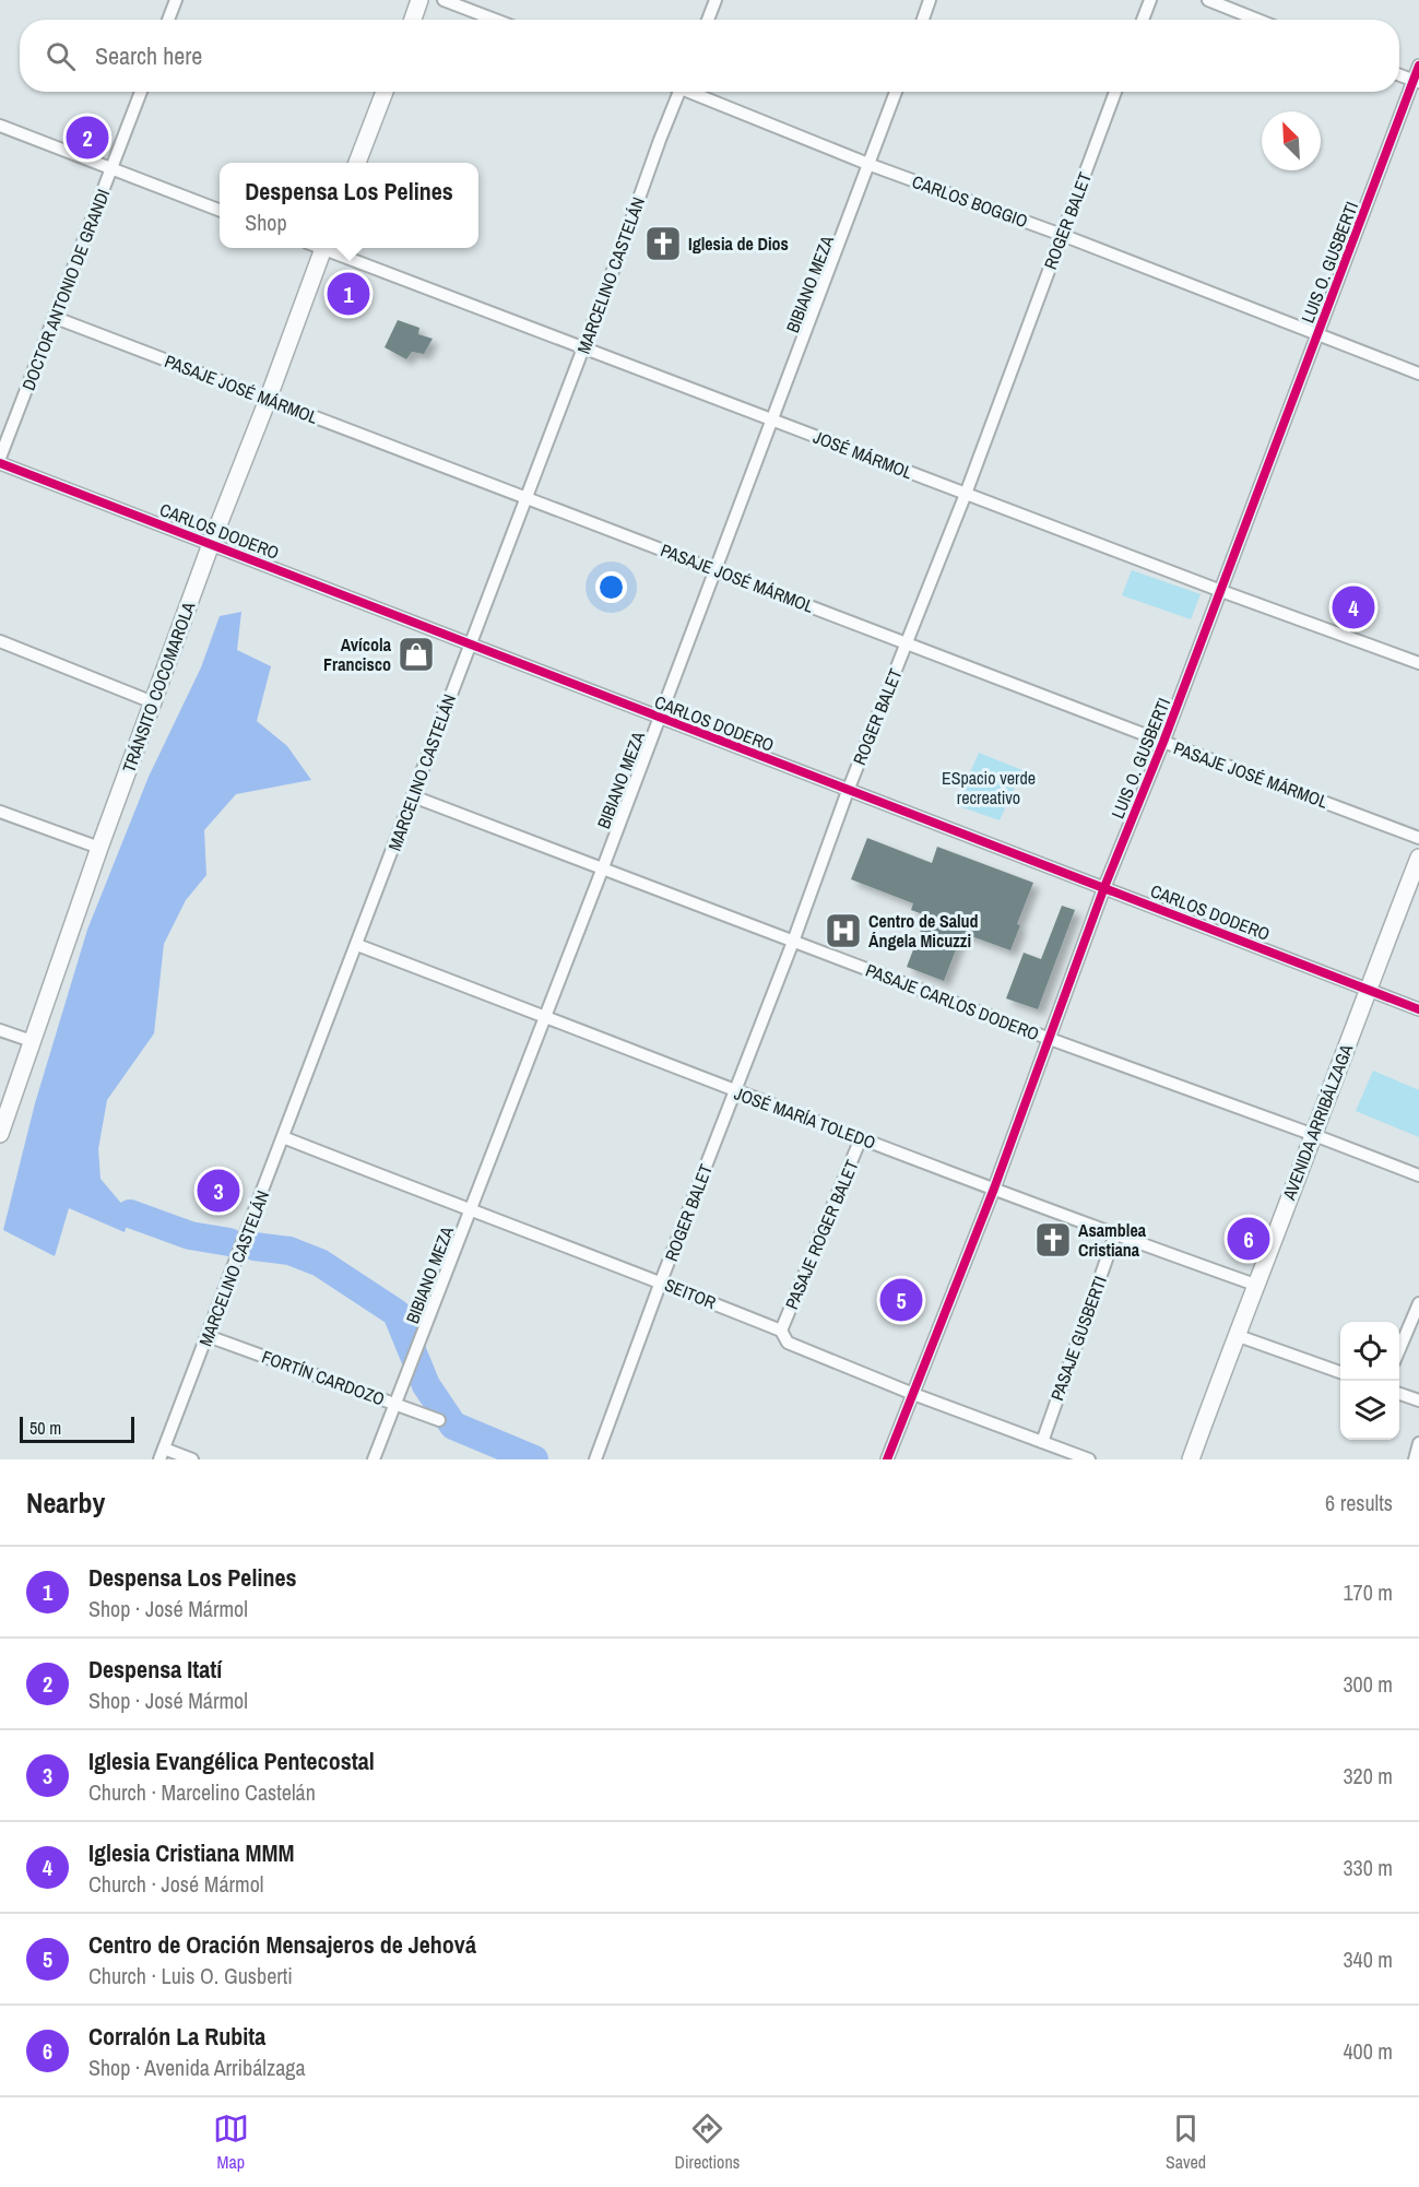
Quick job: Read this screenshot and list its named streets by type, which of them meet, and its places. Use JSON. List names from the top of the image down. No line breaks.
{"streets":{"street":["CARLOS BOGGIO","ROGER BALET","LUIS O. GUSBERTI","MARCELINO CASTELÁN","BIBIANO MEZA","DOCTOR ANTONIO DE GRANDI","PASAJE JOSÉ MÁRMOL","JOSÉ MÁRMOL","CARLOS DODERO","TRÁNSITO COCOMAROLA","PASAJE CARLOS DODERO","JOSÉ MARÍA TOLEDO","AVENIDA ARRIBÁLZAGA","PASAJE ROGER BALET","SEITOR","PASAJE GUSBERTI","FORTÍN CARDOZO"]},"crossings":[["CARLOS BOGGIO","ROGER BALET"],["CARLOS BOGGIO","LUIS O. GUSBERTI"],["CARLOS BOGGIO","BIBIANO MEZA"],["ROGER BALET","PASAJE JOSÉ MÁRMOL"],["ROGER BALET","JOSÉ MÁRMOL"],["ROGER BALET","CARLOS DODERO"],["ROGER BALET","PASAJE CARLOS DODERO"],["ROGER BALET","JOSÉ MARÍA TOLEDO"],["ROGER BALET","SEITOR"],["LUIS O. GUSBERTI","PASAJE JOSÉ MÁRMOL"],["LUIS O. GUSBERTI","JOSÉ MÁRMOL"],["LUIS O. GUSBERTI","CARLOS DODERO"],["LUIS O. GUSBERTI","PASAJE CARLOS DODERO"],["LUIS O. GUSBERTI","JOSÉ MARÍA TOLEDO"],["LUIS O. GUSBERTI","SEITOR"],["MARCELINO CASTELÁN","PASAJE JOSÉ MÁRMOL"],["MARCELINO CASTELÁN","JOSÉ MÁRMOL"],["MARCELINO CASTELÁN","CARLOS DODERO"],["MARCELINO CASTELÁN","PASAJE CARLOS DODERO"],["MARCELINO CASTELÁN","JOSÉ MARÍA TOLEDO"],["MARCELINO CASTELÁN","SEITOR"],["MARCELINO CASTELÁN","FORTÍN CARDOZO"],["BIBIANO MEZA","PASAJE JOSÉ MÁRMOL"],["BIBIANO MEZA","JOSÉ MÁRMOL"],["BIBIANO MEZA","CARLOS DODERO"],["BIBIANO MEZA","PASAJE CARLOS DODERO"],["BIBIANO MEZA","JOSÉ MARÍA TOLEDO"],["BIBIANO MEZA","SEITOR"],["BIBIANO MEZA","FORTÍN CARDOZO"],["DOCTOR ANTONIO DE GRANDI","PASAJE JOSÉ MÁRMOL"],["PASAJE JOSÉ MÁRMOL","TRÁNSITO COCOMAROLA"],["CARLOS DODERO","TRÁNSITO COCOMAROLA"],["CARLOS DODERO","AVENIDA ARRIBÁLZAGA"],["PASAJE CARLOS DODERO","AVENIDA ARRIBÁLZAGA"],["JOSÉ MARÍA TOLEDO","AVENIDA ARRIBÁLZAGA"],["JOSÉ MARÍA TOLEDO","PASAJE ROGER BALET"],["JOSÉ MARÍA TOLEDO","PASAJE GUSBERTI"],["PASAJE ROGER BALET","SEITOR"],["SEITOR","PASAJE GUSBERTI"]],"parks":["ESpacio verde recreativo"],"places":{"church":["Iglesia de Dios","Asamblea Cristiana"],"shop":["Avícola Francisco"],"hospital":["Centro de Salud Ángela Micuzzi"]},"scale_bar":"50 m","north":"top left","page":{"search":"Search here","pins":["2","1","4","3","6","5"],"popup":["Despensa Los Pelines","Shop"],"scale":"50 m","heading":["Nearby","6 results"],"list":[{"mark":"1","name":"Despensa Los Pelines","note":"Shop · José Mármol","value":"170 m"},{"mark":"2","name":"Despensa Itatí","note":"Shop · José Mármol","value":"300 m"},{"mark":"3","name":"Iglesia Evangélica Pentecostal","note":"Church · Marcelino Castelán","value":"320 m"},{"mark":"4","name":"Iglesia Cristiana MMM","note":"Church · José Mármol","value":"330 m"},{"mark":"5","name":"Centro de Oración Mensajeros de Jehová","note":"Church · Luis O. Gusberti","value":"340 m"},{"mark":"6","name":"Corralón La Rubita","note":"Shop · Avenida Arribálzaga","value":"400 m"}],"nav":["Map","Directions","Saved"]}}
